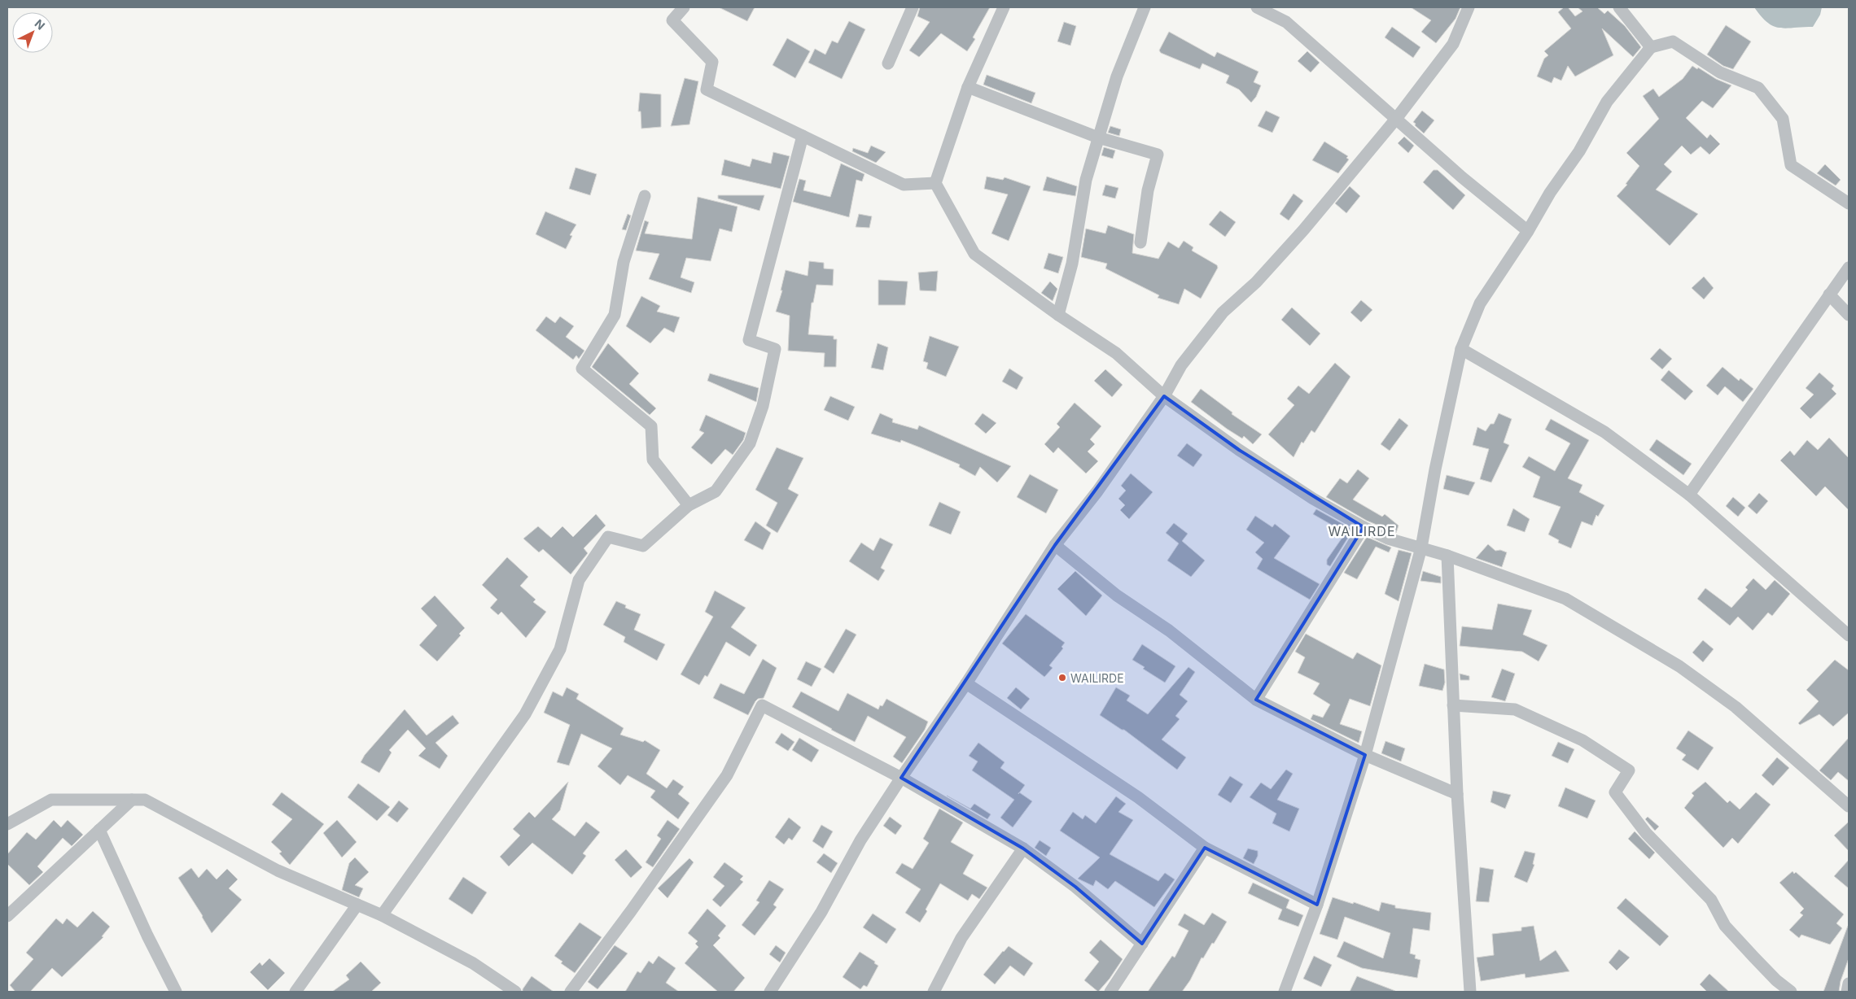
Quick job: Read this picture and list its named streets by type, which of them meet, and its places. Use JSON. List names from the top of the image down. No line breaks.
{"districts":["WAILIRDE"],"places":["WAILIRDE"],"north":"top right"}
